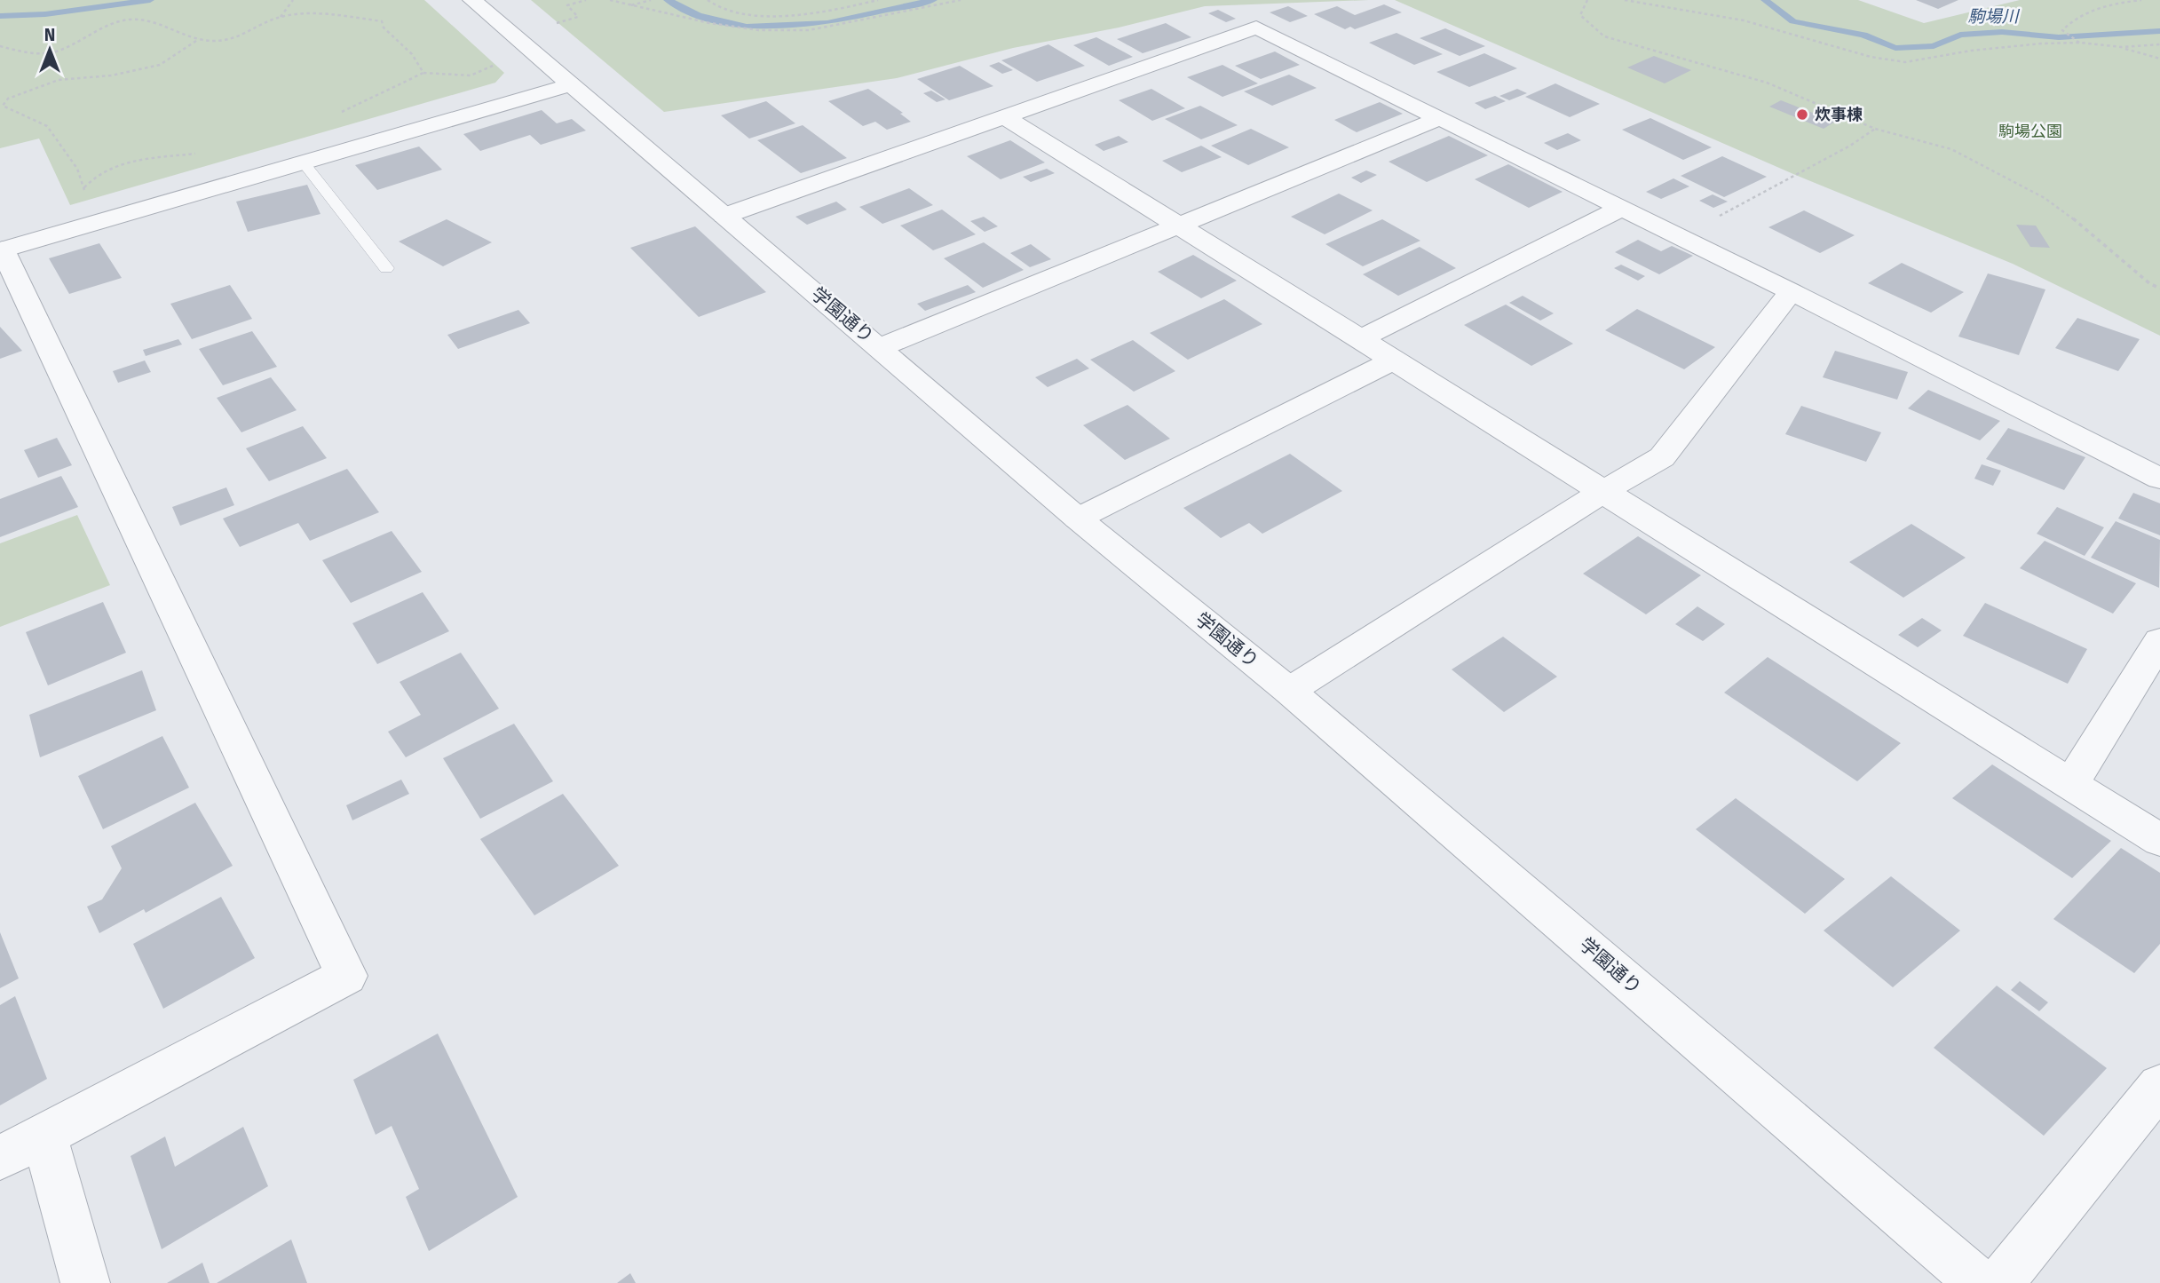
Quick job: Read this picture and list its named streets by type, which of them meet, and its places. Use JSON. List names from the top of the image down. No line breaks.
{"streets":{"street":["学園通り"]},"water":["駒場川"],"parks":["駒場公園"],"places":["炊事棟"],"north":"top"}
